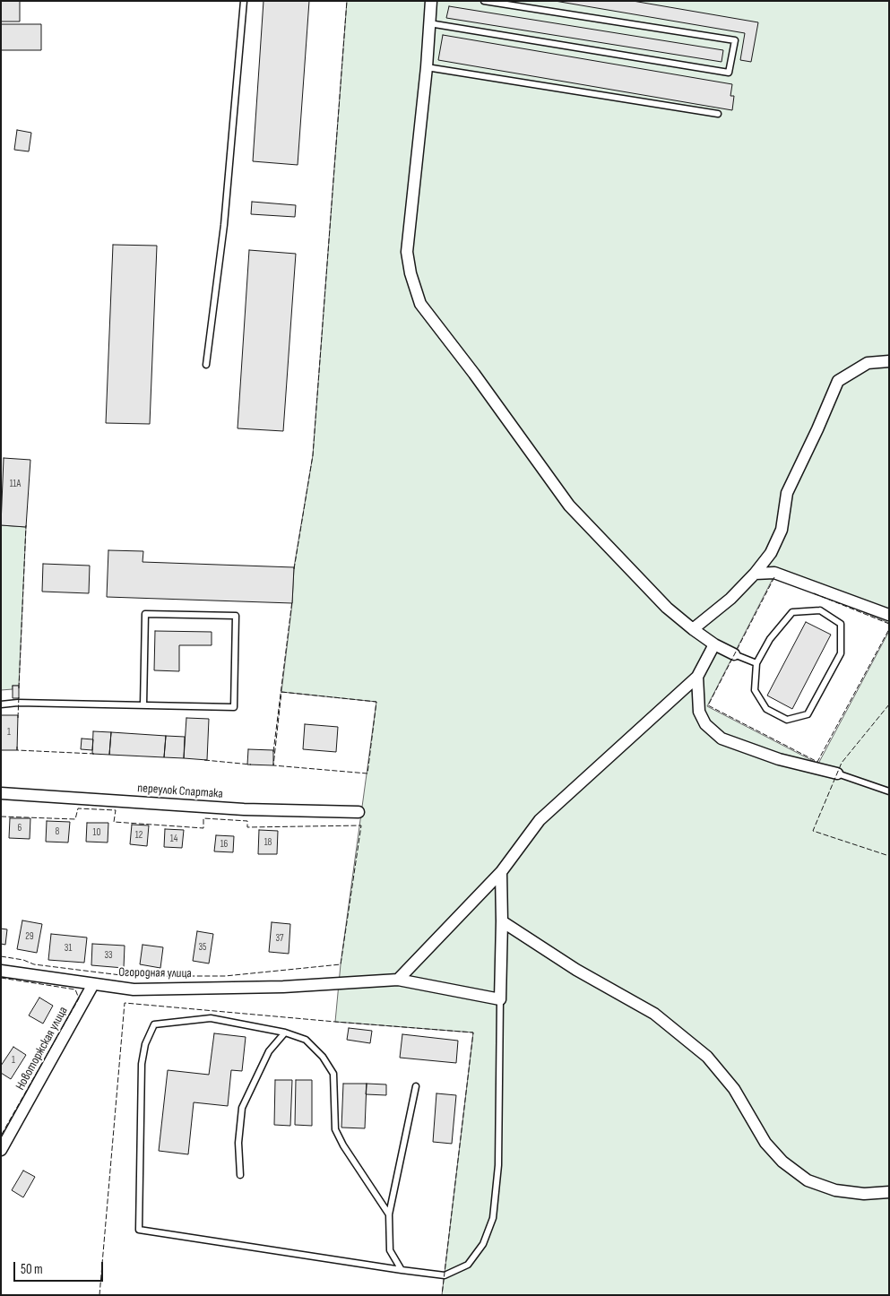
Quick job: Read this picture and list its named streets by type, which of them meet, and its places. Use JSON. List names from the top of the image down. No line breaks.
{"streets":{"street":["переулок Спартака","Огородная улица","Новоторжская улица"]},"crossings":[["Огородная улица","Новоторжская улица"]],"house_numbers":["11А","1","6","8","10","12","14","18","16","29","37","35","31","33","1"],"scale_bar":"50 m"}
